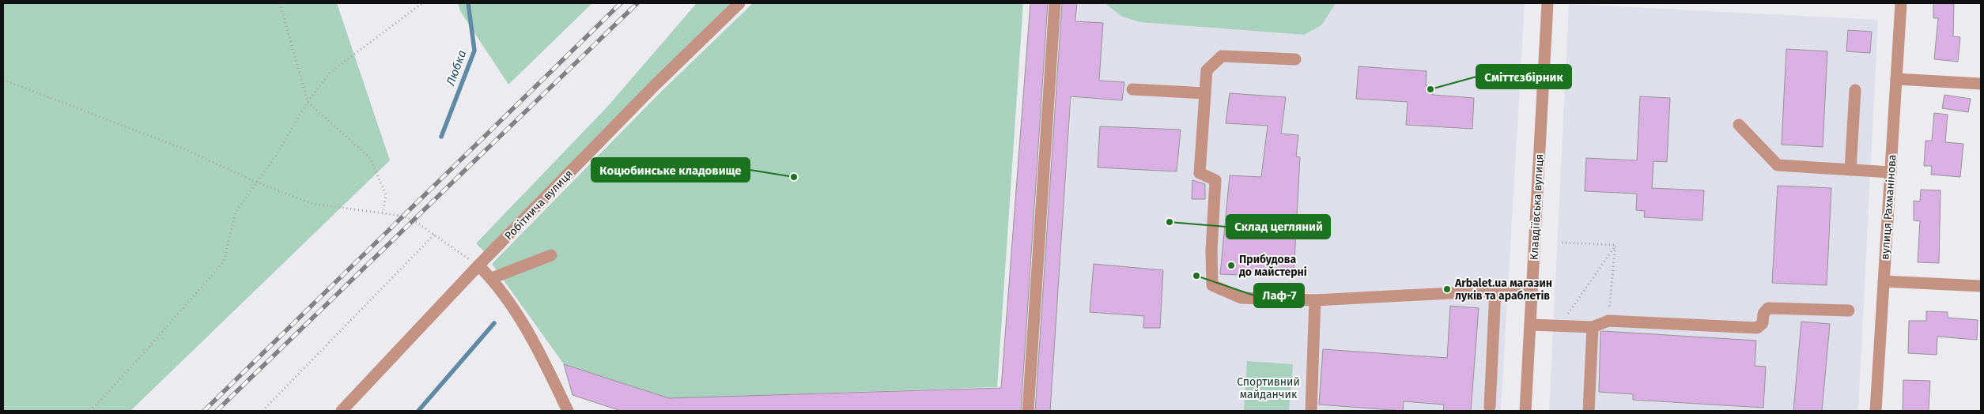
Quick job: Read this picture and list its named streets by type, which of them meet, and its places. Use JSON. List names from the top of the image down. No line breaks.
{"streets":{"street":["Робітнича вулиця","Клавдіївська вулиця","вулиця Рахманінова"]},"water":["Любка"],"parks":["Спортивний майданчик"],"places":["Сміттєзбірник","Коцюбинське кладовище","Склад цегляний","Прибудова до майстерні","Лаф-7","Arbalet.ua магазин луків та араблетів"]}
